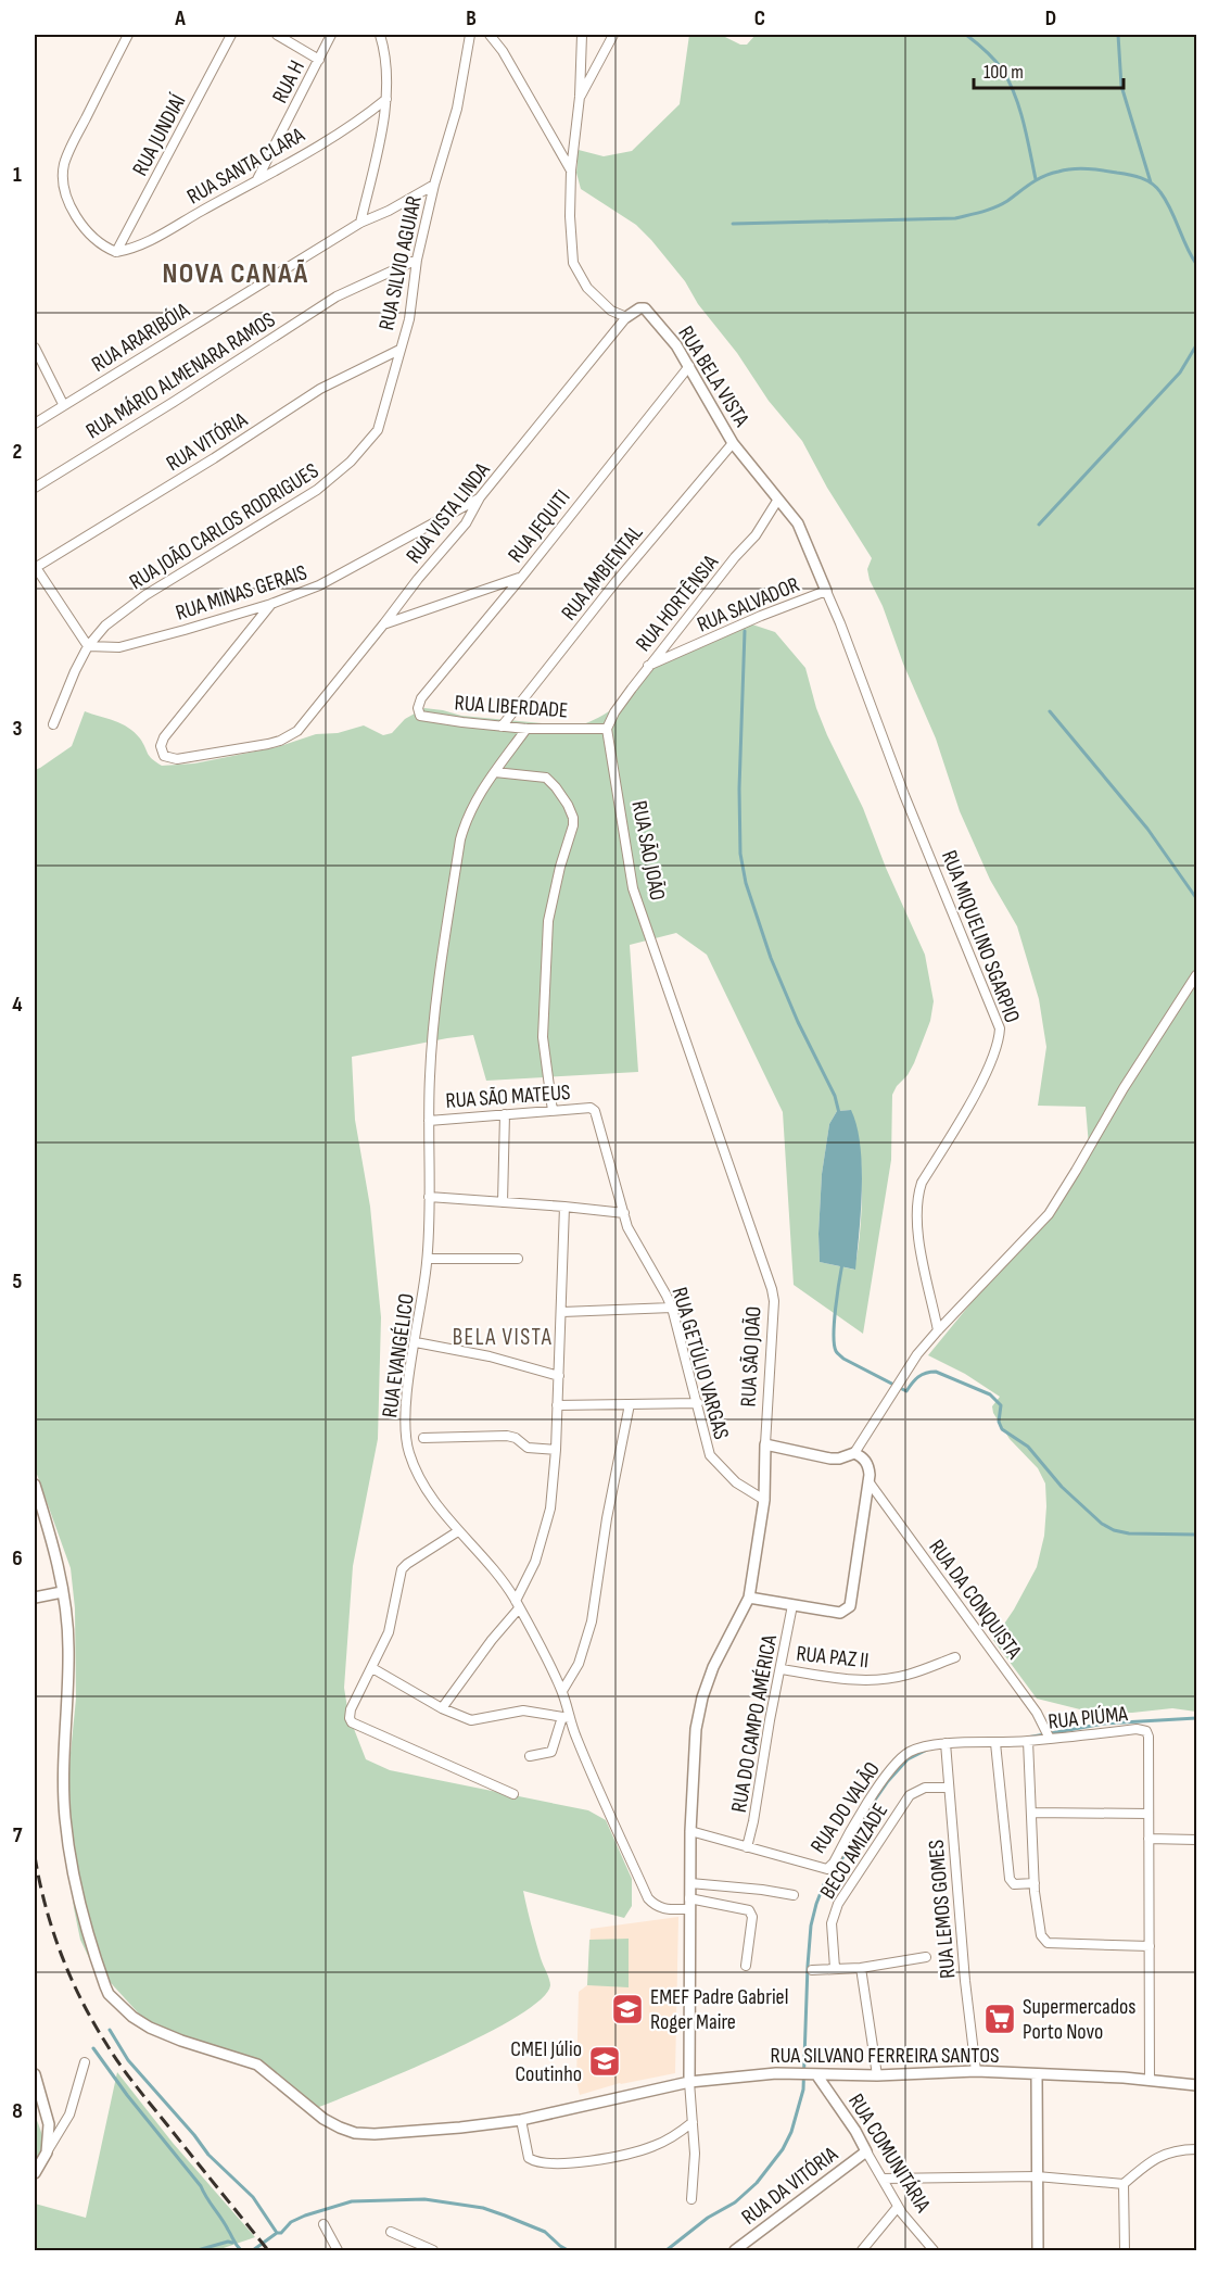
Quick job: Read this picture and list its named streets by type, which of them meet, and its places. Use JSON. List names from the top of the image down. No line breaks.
{"streets":{"street":["RUA H","RUA JUNDIAÍ","RUA SANTA CLARA","RUA SILVIO AGUIAR","RUA ARARIBÓIA","RUA MÁRIO ALMENARA RAMOS","RUA BELA VISTA","RUA VITÓRIA","RUA VISTA LINDA","RUA JOÃO CARLOS RODRIGUES","RUA JEQUITI","RUA AMBIENTAL","RUA MINAS GERAIS","RUA HORTÊNSIA","RUA SALVADOR","RUA LIBERDADE","RUA SÃO JOÃO","RUA MIQUELINO SGARPIO","RUA SÃO MATEUS","RUA EVANGÉLICO","RUA GETÚLIO VARGAS","RUA DA CONQUISTA","RUA PAZ II","RUA PIÚMA","RUA DO CAMPO AMÉRICA","RUA DO VALÃO","BECO AMIZADE","RUA LEMOS GOMES","RUA SILVANO FERREIRA SANTOS","RUA COMUNITÁRIA","RUA DA VITÓRIA"]},"crossings":[["RUA H","RUA SANTA CLARA"],["RUA JUNDIAÍ","RUA SANTA CLARA"],["RUA SILVIO AGUIAR","RUA ARARIBÓIA"],["RUA SILVIO AGUIAR","RUA MÁRIO ALMENARA RAMOS"],["RUA SILVIO AGUIAR","RUA VITÓRIA"],["RUA SILVIO AGUIAR","RUA JOÃO CARLOS RODRIGUES"],["RUA BELA VISTA","RUA VISTA LINDA"],["RUA BELA VISTA","RUA JEQUITI"],["RUA BELA VISTA","RUA AMBIENTAL"],["RUA BELA VISTA","RUA HORTÊNSIA"],["RUA BELA VISTA","RUA SALVADOR"],["RUA BELA VISTA","RUA MIQUELINO SGARPIO"],["RUA VITÓRIA","RUA JOÃO CARLOS RODRIGUES"],["RUA VISTA LINDA","RUA MINAS GERAIS"],["RUA JOÃO CARLOS RODRIGUES","RUA MINAS GERAIS"],["RUA JEQUITI","RUA LIBERDADE"],["RUA AMBIENTAL","RUA LIBERDADE"],["RUA HORTÊNSIA","RUA SALVADOR"],["RUA HORTÊNSIA","RUA LIBERDADE"],["RUA HORTÊNSIA","RUA SÃO JOÃO"],["RUA SALVADOR","RUA MIQUELINO SGARPIO"],["RUA LIBERDADE","RUA SÃO JOÃO"],["RUA LIBERDADE","RUA EVANGÉLICO"],["RUA SÃO JOÃO","RUA EVANGÉLICO"],["RUA SÃO JOÃO","RUA GETÚLIO VARGAS"],["RUA SÃO JOÃO","RUA DO VALÃO"],["RUA SÃO JOÃO","RUA SILVANO FERREIRA SANTOS"],["RUA SÃO MATEUS","RUA EVANGÉLICO"],["RUA SÃO MATEUS","RUA GETÚLIO VARGAS"],["RUA DA CONQUISTA","RUA PIÚMA"],["RUA PAZ II","RUA DO CAMPO AMÉRICA"],["RUA PIÚMA","RUA DO VALÃO"],["RUA DO CAMPO AMÉRICA","RUA DO VALÃO"],["RUA DO VALÃO","RUA LEMOS GOMES"],["BECO AMIZADE","RUA LEMOS GOMES"],["RUA LEMOS GOMES","RUA SILVANO FERREIRA SANTOS"],["RUA SILVANO FERREIRA SANTOS","RUA COMUNITÁRIA"],["RUA COMUNITÁRIA","RUA DA VITÓRIA"]],"districts":["NOVA CANAÃ","BELA VISTA"],"places":{"school or university":["EMEF Padre Gabriel Roger Maire","CMEI Júlio Coutinho"],"supermarket":["Supermercados Porto Novo"]},"scale_bar":"100 m","grid":{"columns":["A","B","C","D"],"rows":["1","2","3","4","5","6","7","8"]}}
